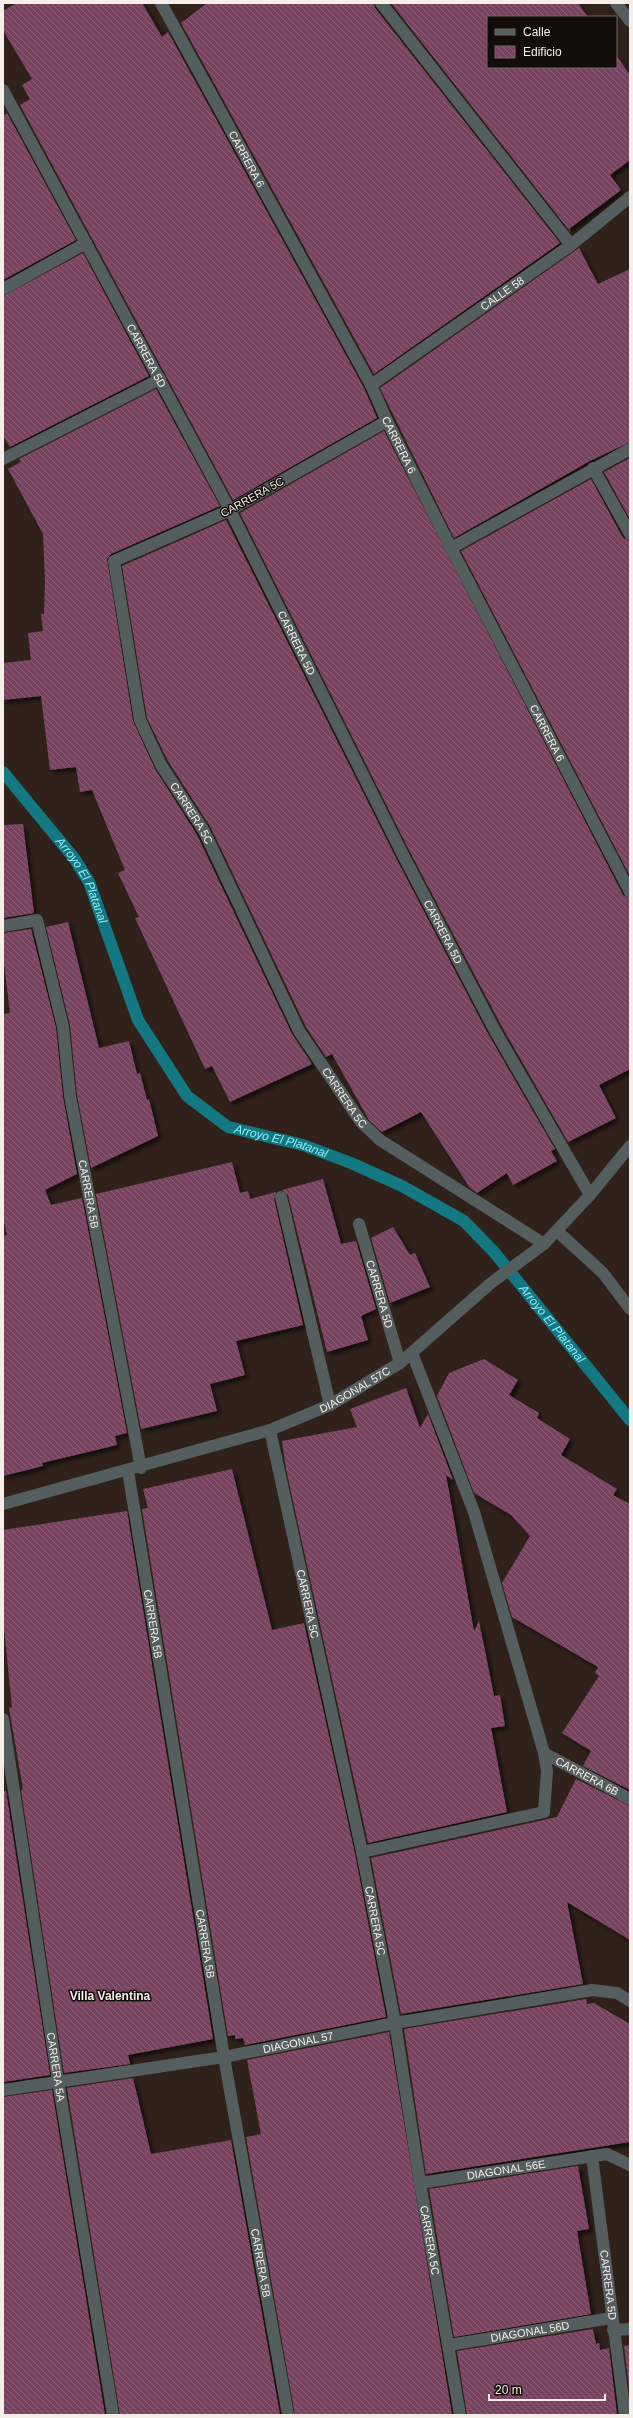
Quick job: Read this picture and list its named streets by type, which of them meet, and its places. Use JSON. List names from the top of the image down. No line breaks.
{"streets":{"street":["CARRERA 6","CALLE 58","CARRERA 5D","CARRERA 5C","CARRERA 5B","DIAGONAL 57C","CARRERA 6B","DIAGONAL 57","CARRERA 5A","DIAGONAL 56E","DIAGONAL 56D"]},"crossings":[["CARRERA 6","CALLE 58"],["CARRERA 6","CARRERA 5C"],["CARRERA 5D","CARRERA 5C"],["CARRERA 5D","DIAGONAL 57C"],["CARRERA 5D","DIAGONAL 56E"],["CARRERA 5D","DIAGONAL 56D"],["CARRERA 5C","DIAGONAL 57C"],["CARRERA 5C","DIAGONAL 57"],["CARRERA 5C","DIAGONAL 56E"],["CARRERA 5C","DIAGONAL 56D"],["CARRERA 5B","DIAGONAL 57C"],["CARRERA 5B","DIAGONAL 57"],["DIAGONAL 57","CARRERA 5A"]],"districts":["Villa Valentina"],"water":["Arroyo El Platanal"],"legend":["Calle","Edificio"],"scale_bar":"20 m"}
